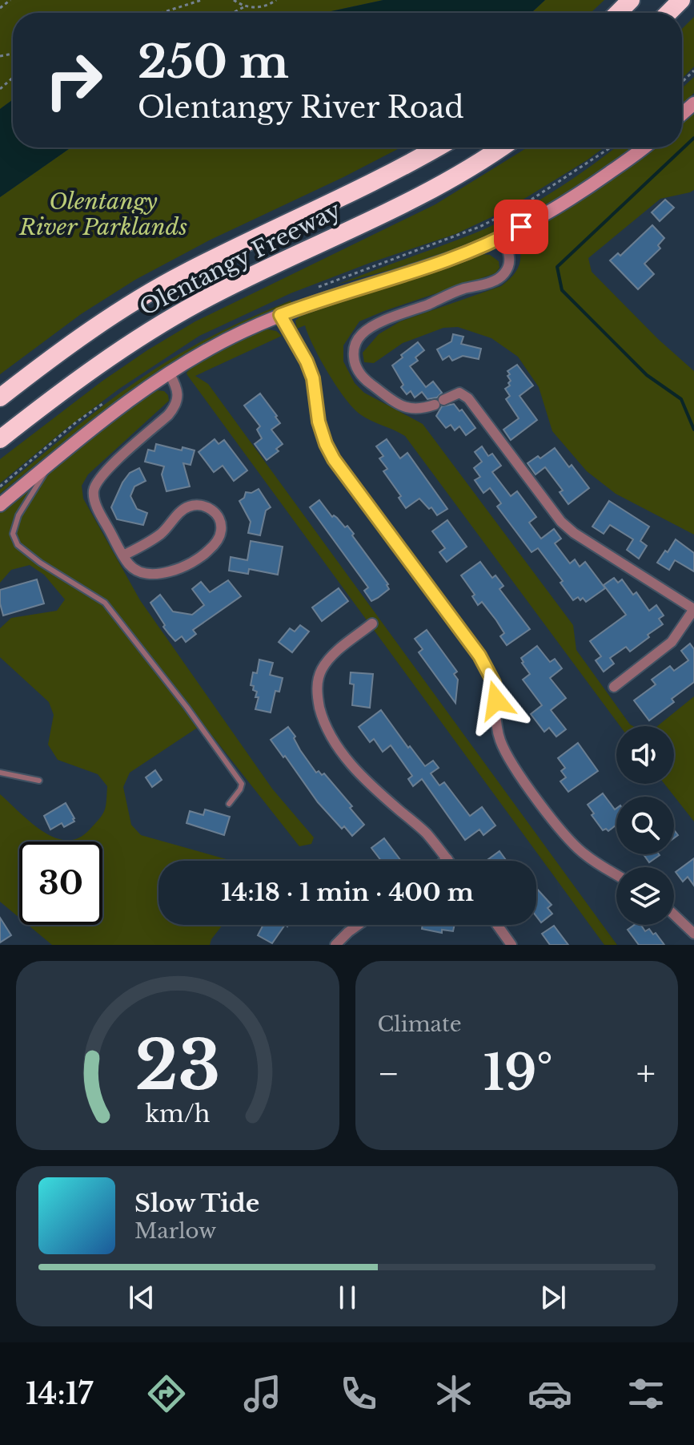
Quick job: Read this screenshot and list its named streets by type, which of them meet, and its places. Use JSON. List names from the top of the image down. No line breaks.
{"streets":{"highway":["Olentangy Freeway"]},"parks":["Olentangy River Parklands"],"page":{"turn":["250 m","Olentangy River Road"],"limit":"30","trip":"14:18 · 1 min · 400 m","tile":"Climate","heat":["−","19°","+"],"song":["Slow Tide","Marlow"],"tabs":"14:17","gauge":["23","km/h"]}}
